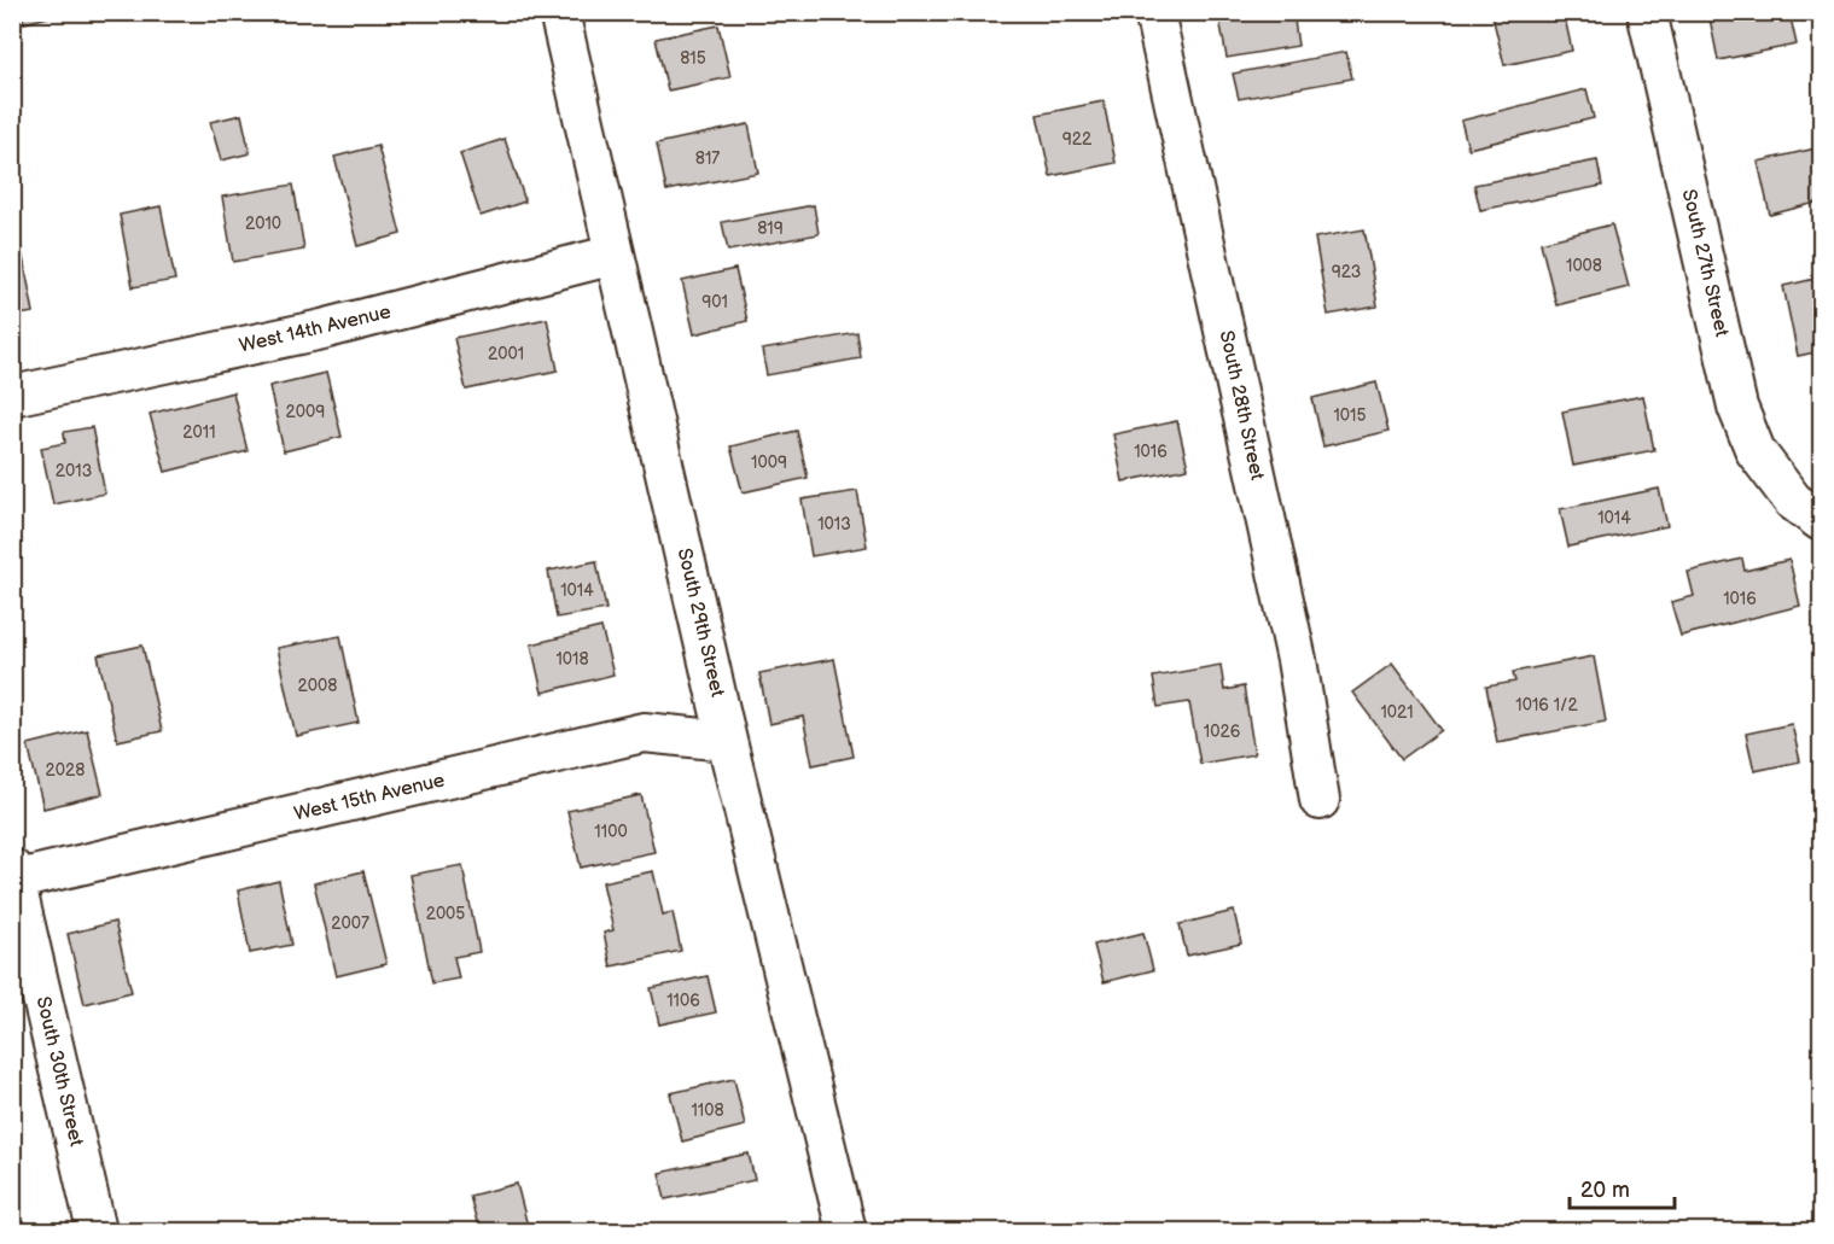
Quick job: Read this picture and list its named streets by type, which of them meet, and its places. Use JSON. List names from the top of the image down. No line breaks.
{"streets":{"street":["South 27th Street","West 14th Avenue","South 28th Street","South 29th Street","West 15th Avenue","South 30th Street"]},"crossings":[["West 14th Avenue","South 29th Street"],["South 29th Street","West 15th Avenue"],["West 15th Avenue","South 30th Street"]],"house_numbers":["815","922","817","2010","819","1008","923","901","2001","2009","1015","2011","1016","1009","2013","1014","1013","1014","1016","1018","2008","1016 1/2","1021","1026","2028","1100","2005","2007","1106","1108"],"scale_bar":"20 m"}
